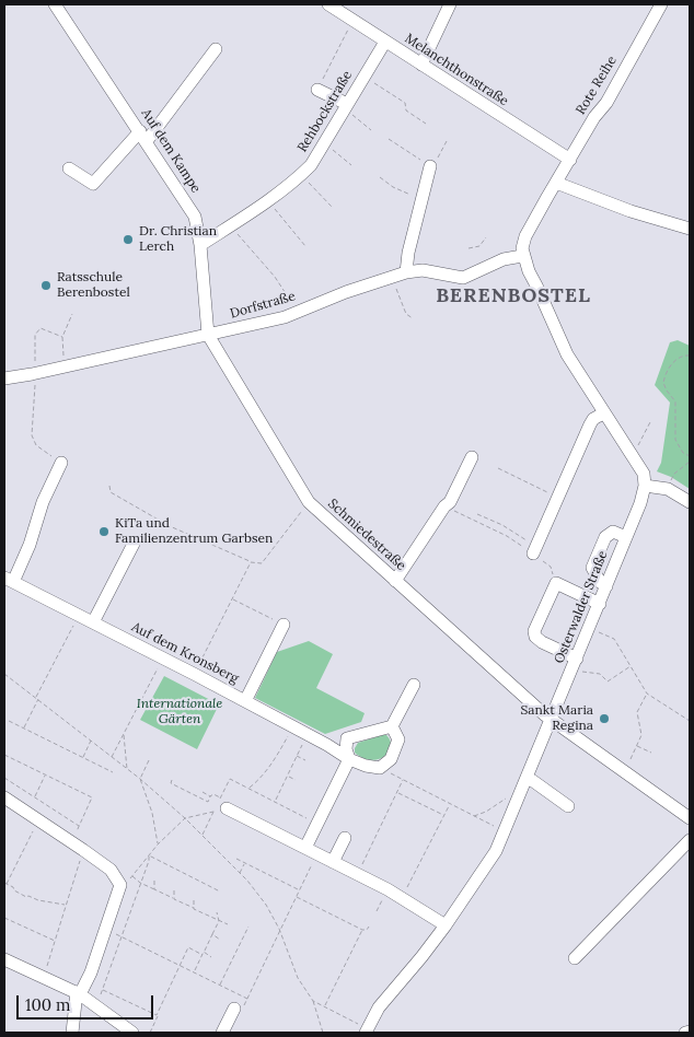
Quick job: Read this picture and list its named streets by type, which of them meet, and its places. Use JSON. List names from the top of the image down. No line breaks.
{"streets":{"street":["Melanchthonstraße","Rote Reihe","Rehbockstraße","Auf dem Kampe","Dorfstraße","Schmiedestraße","Osterwalder Straße","Auf dem Kronsberg"]},"crossings":[["Melanchthonstraße","Rote Reihe"],["Melanchthonstraße","Rehbockstraße"],["Rehbockstraße","Auf dem Kampe"],["Auf dem Kampe","Dorfstraße"],["Auf dem Kampe","Schmiedestraße"],["Dorfstraße","Schmiedestraße"],["Schmiedestraße","Osterwalder Straße"]],"districts":["BERENBOSTEL"],"parks":["Internationale Gärten"],"places":["Dr. Christian Lerch","Ratsschule Berenbostel","KiTa und Familienzentrum Garbsen","Sankt Maria Regina"],"scale_bar":"100 m"}
